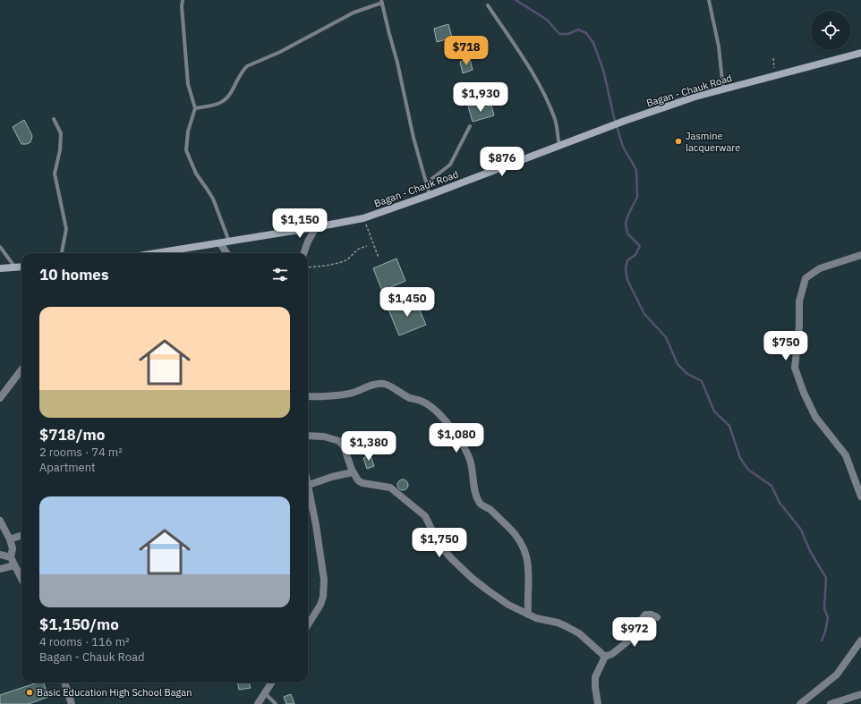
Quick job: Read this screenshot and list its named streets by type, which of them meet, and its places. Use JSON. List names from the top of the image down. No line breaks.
{"streets":{"main road":["Bagan - Chauk Road"]},"places":["Jasmine lacquerware","Basic Education High School Bagan"],"page":{"price":["$718","$1,930","$876","$1,150","$1,450","$750","$1,080","$1,380","$1,750","$972"],"heading":"10 homes","list":[{"name":"$718/mo","note":"2 rooms · 74 m² · Apartment"},{"name":"$1,150/mo","note":"4 rooms · 116 m² · Bagan - Chauk Road"}]}}
